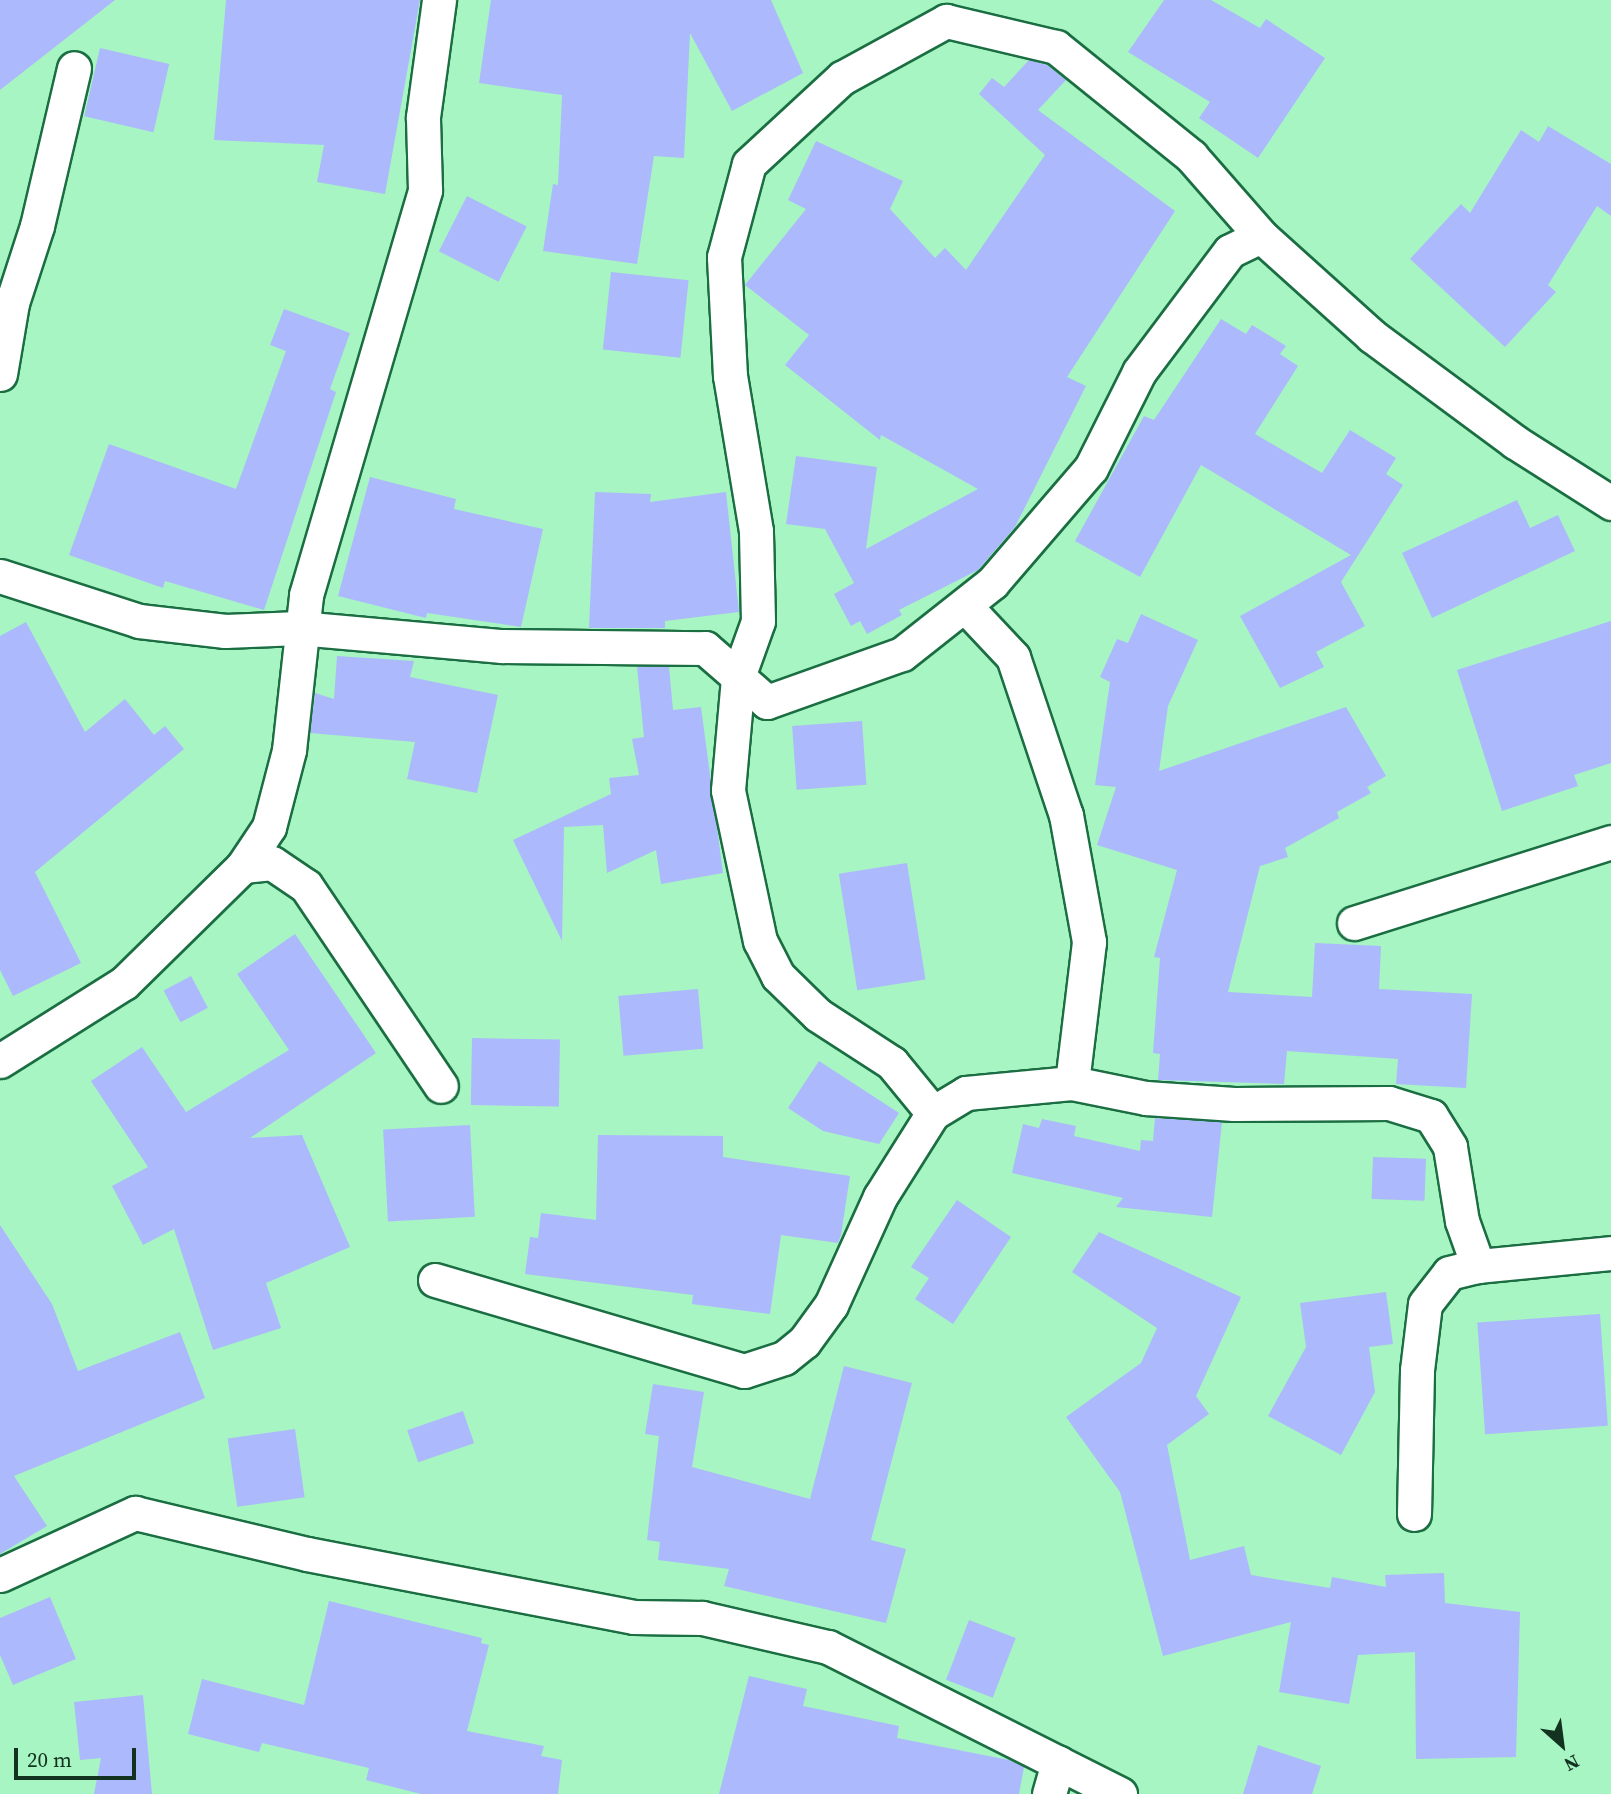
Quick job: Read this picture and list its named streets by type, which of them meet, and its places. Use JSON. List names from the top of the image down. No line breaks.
{"scale_bar":"20 m","north":"bottom right"}
